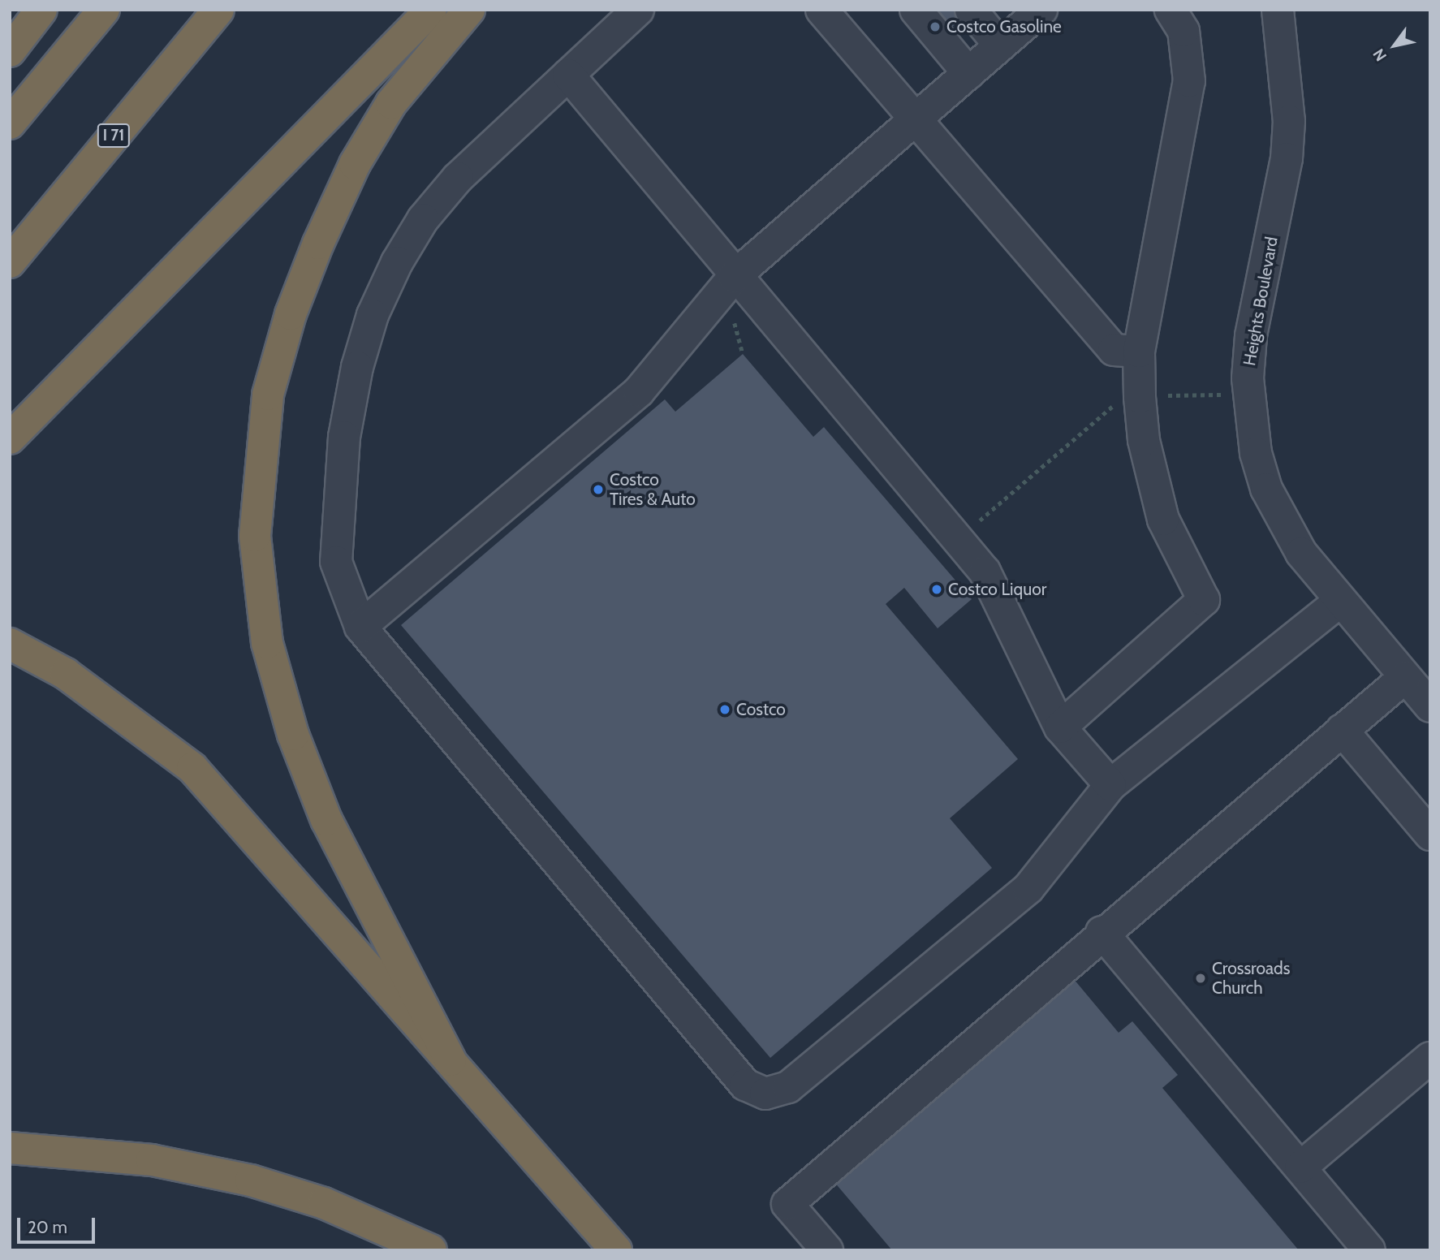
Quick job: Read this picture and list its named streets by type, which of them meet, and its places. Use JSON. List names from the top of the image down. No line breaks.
{"streets":{"highway":["I 71"],"street":["Heights Boulevard"]},"places":["Costco Gasoline","Costco Tires & Auto","Costco Liquor","Costco","Crossroads Church"],"scale_bar":"20 m","north":"bottom left"}
